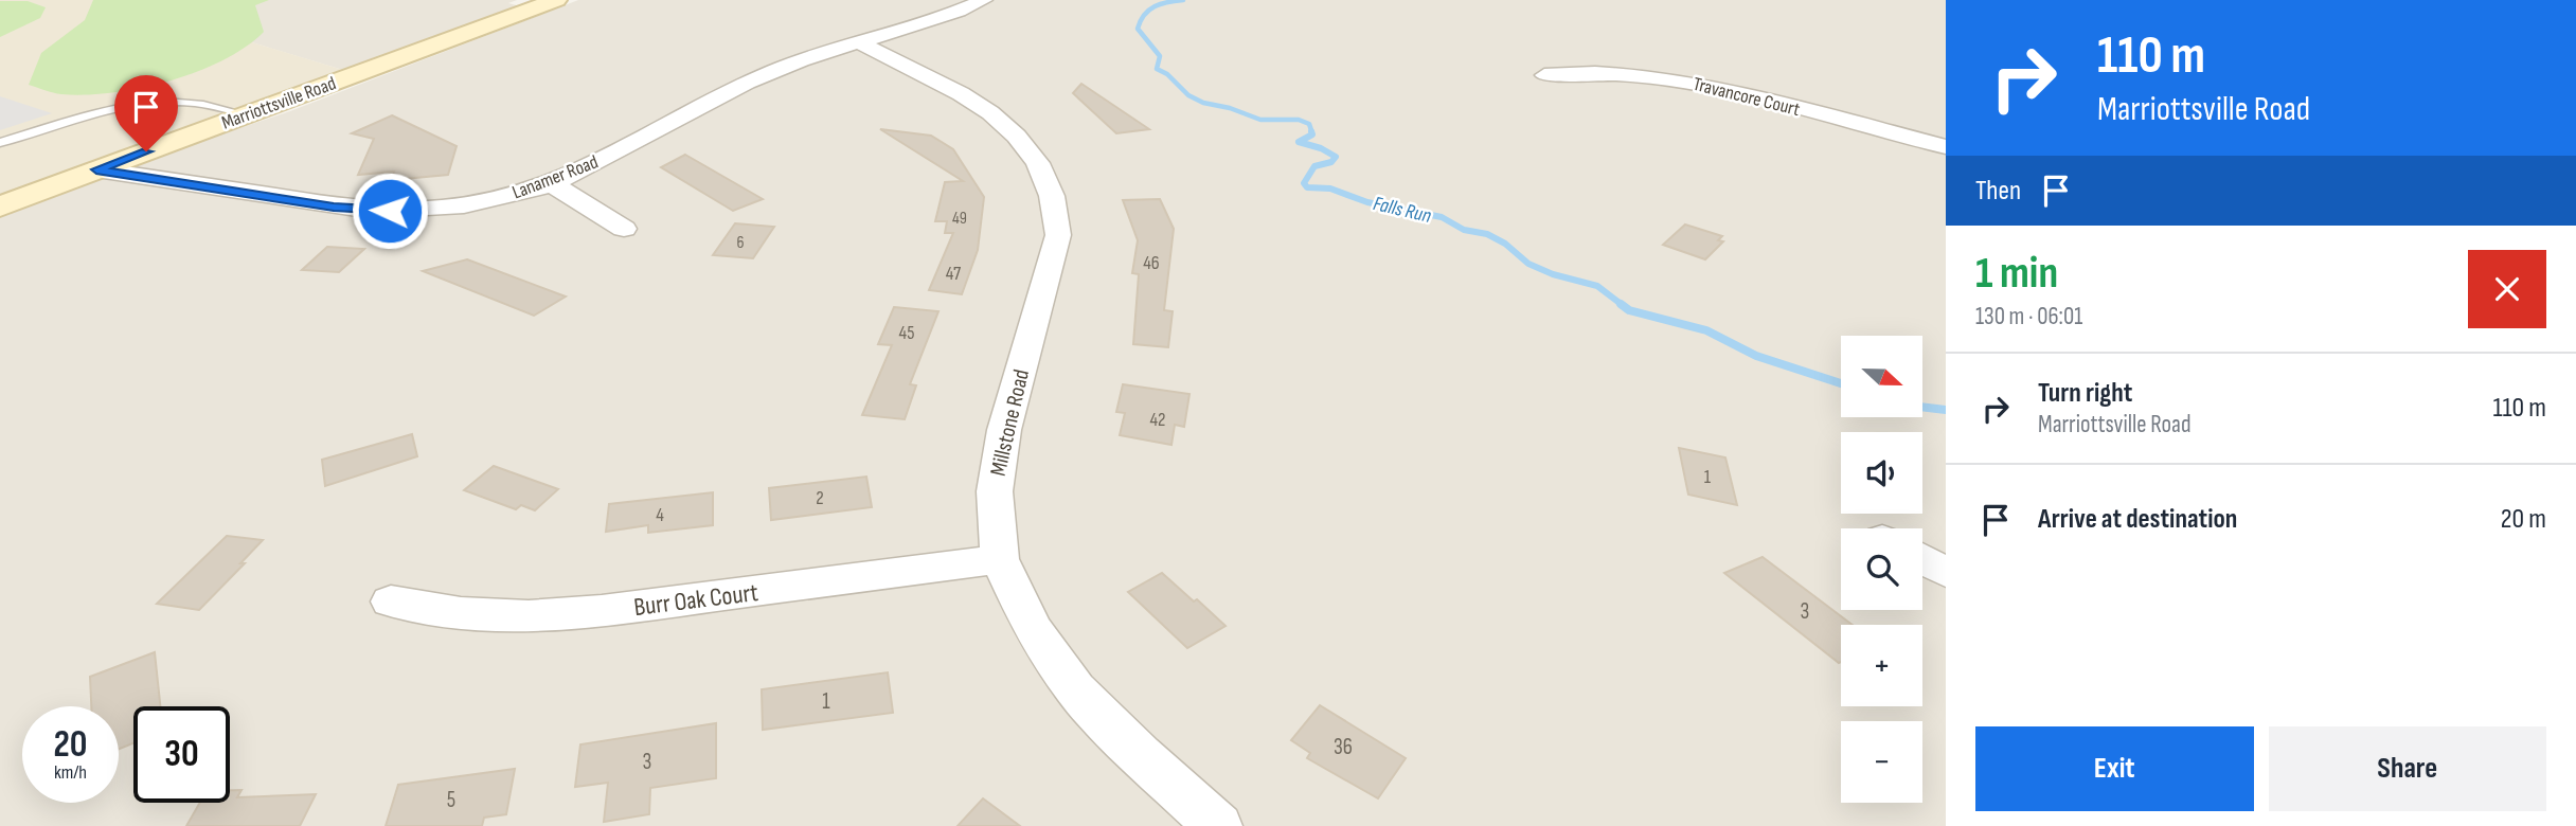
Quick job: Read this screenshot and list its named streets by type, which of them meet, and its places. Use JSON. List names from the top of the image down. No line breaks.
{"streets":{"main road":["Marriottsville Road"],"street":["Travancore Court","Lanamer Road","Millstone Road","Burr Oak Court"]},"crossings":[["Marriottsville Road","Lanamer Road"],["Lanamer Road","Millstone Road"],["Millstone Road","Burr Oak Court"]],"water":["Falls Run"],"house_numbers":["49","6","46","47","45","42","1","2","4","3","1","36","3","5"],"north":"right","page":{"turn":["110 m","Marriottsville Road"],"then":"Then","heading":["1 min","130 m · 06:01"],"map_buttons":["+","−"],"list":[{"name":"Turn right","note":"Marriottsville Road","value":"110 m"},{"name":"Arrive at destination","value":"20 m"}],"speed":"20 km/h","limit":"30","buttons":["Exit","Share"]}}
